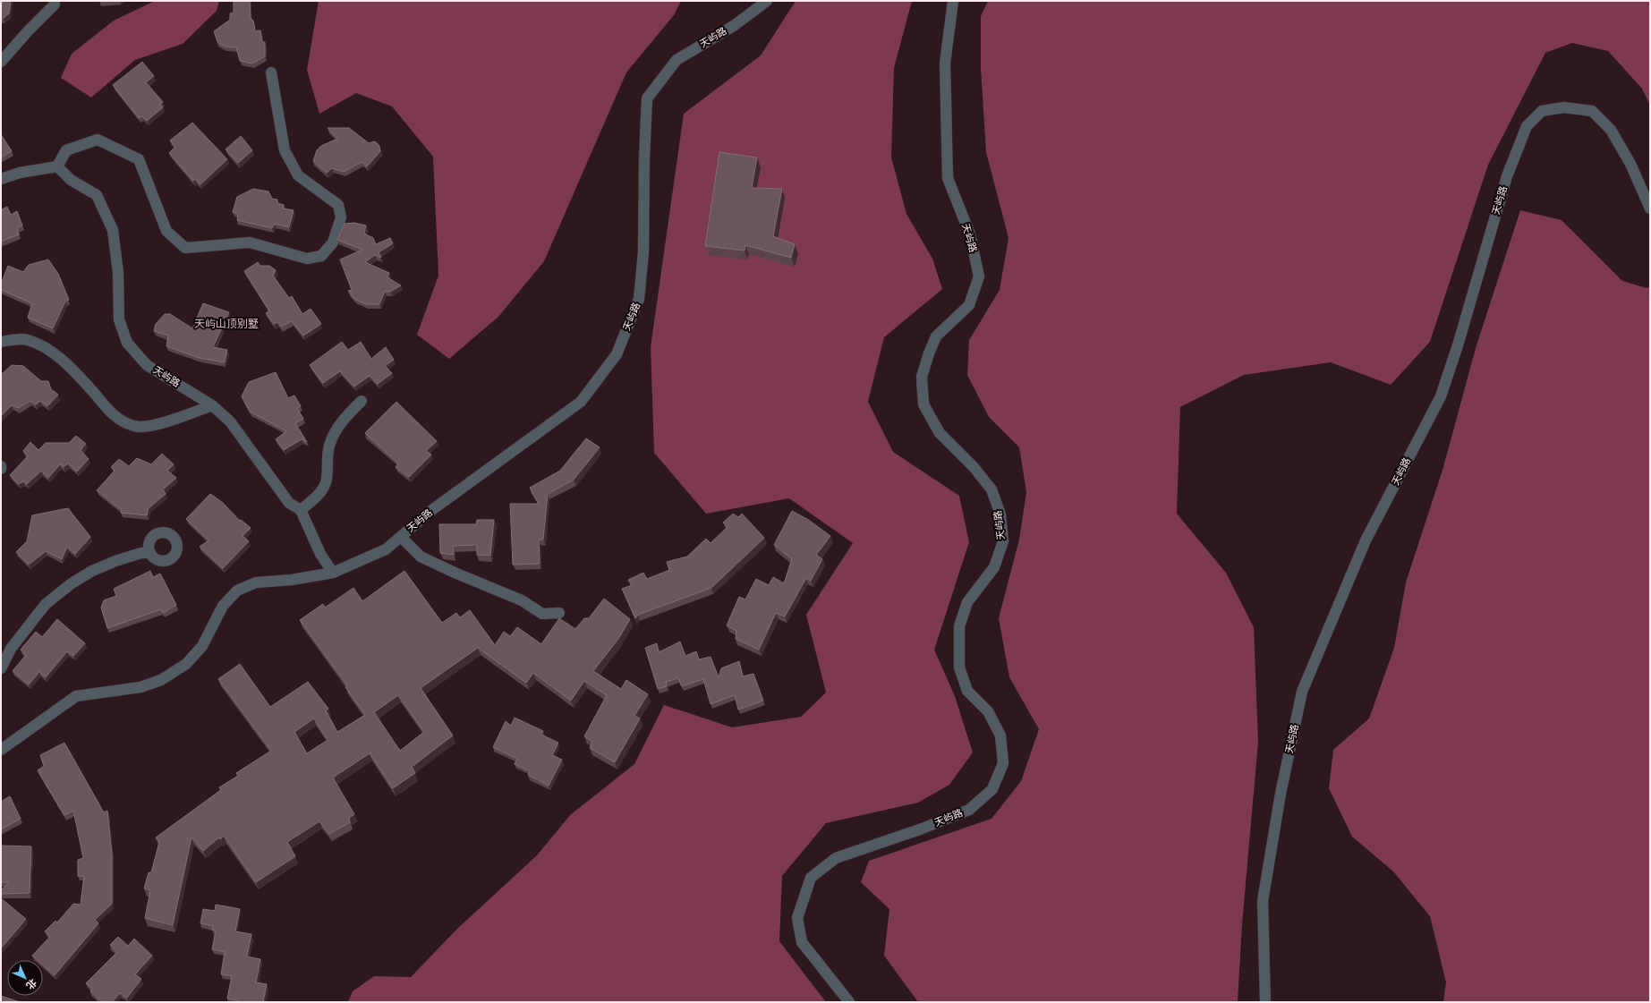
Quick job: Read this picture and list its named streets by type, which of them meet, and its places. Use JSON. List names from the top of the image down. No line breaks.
{"streets":{"street":["天屿路"]},"districts":["天屿山顶别墅"],"north":"bottom right"}
